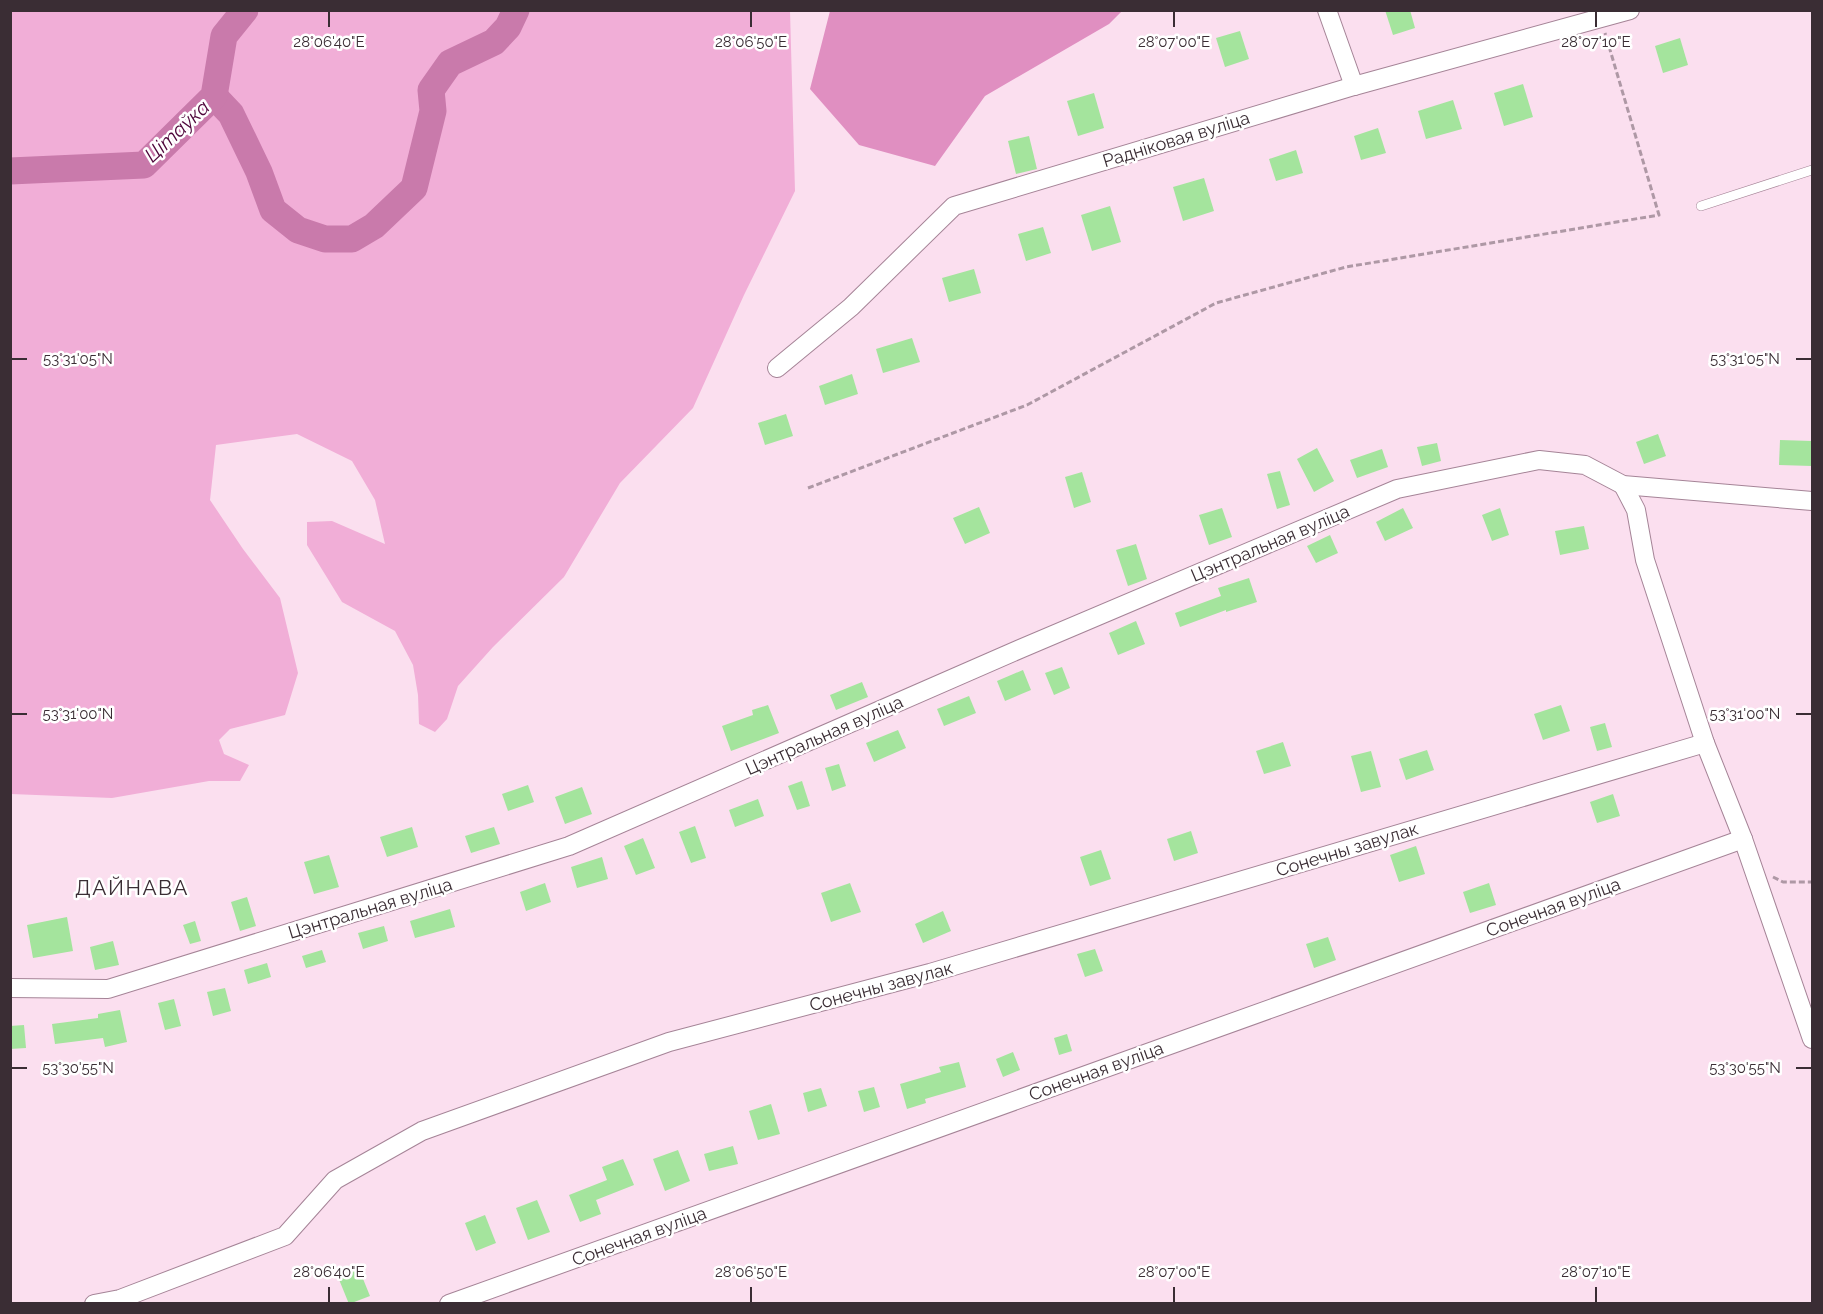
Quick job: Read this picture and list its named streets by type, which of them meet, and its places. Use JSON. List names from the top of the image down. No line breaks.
{"streets":{"street":["Радніковая вуліца","Цэнтральная вуліца","Сонечны завулак","Сонечная вуліца"]},"districts":["ДАЙНАВА"],"water":["Цітаўка"],"coordinates":["28°06'40\"E","28°06'50\"E","28°07'00\"E","28°07'10\"E","53°31'05\"N","53°31'00\"N","53°30'55\"N"]}
